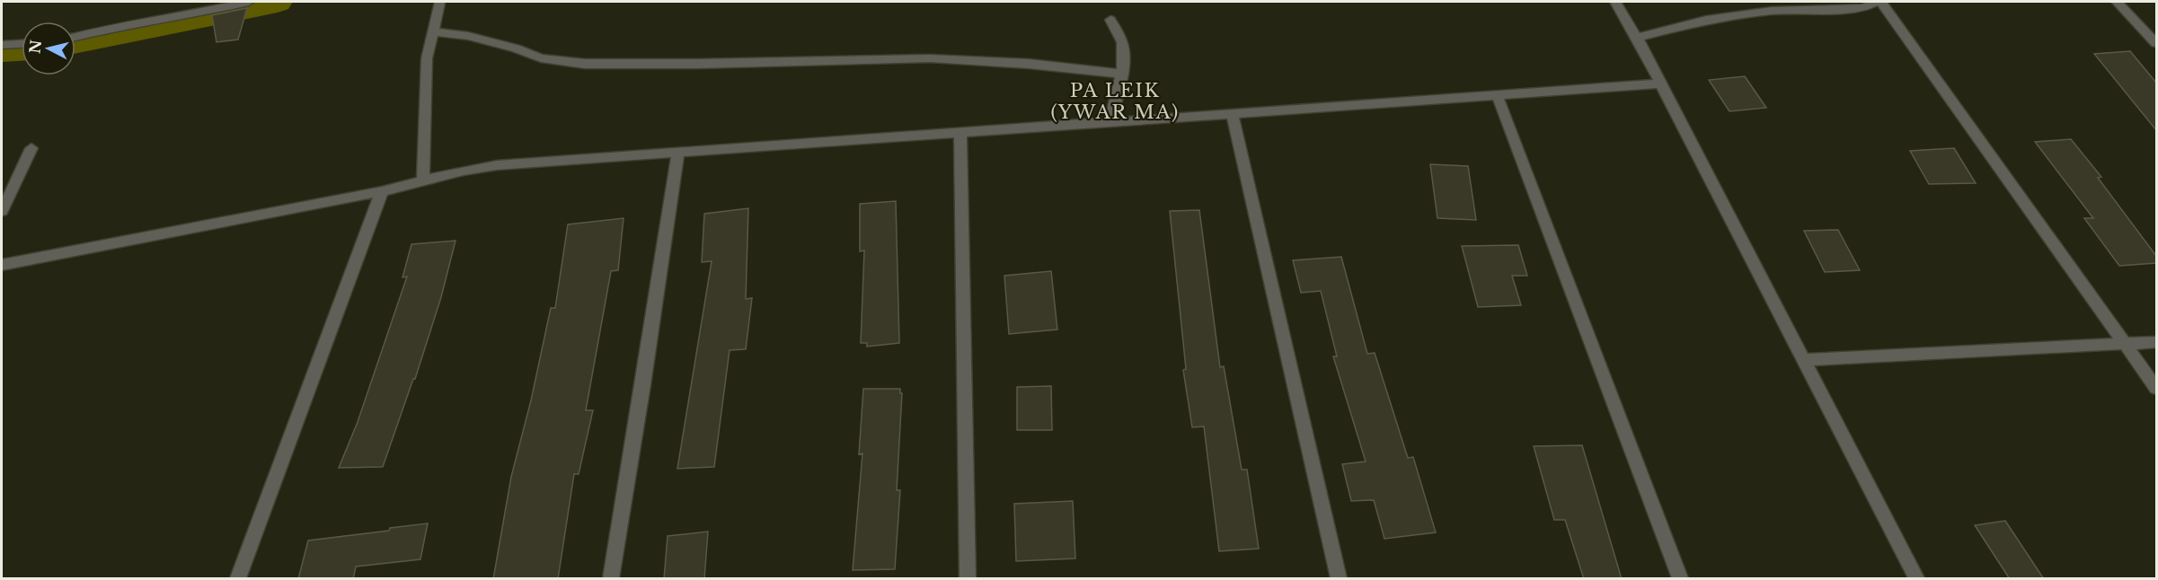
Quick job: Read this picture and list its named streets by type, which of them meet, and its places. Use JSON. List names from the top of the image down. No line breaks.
{"districts":["PA LEIK (YWAR MA)"],"north":"left"}
